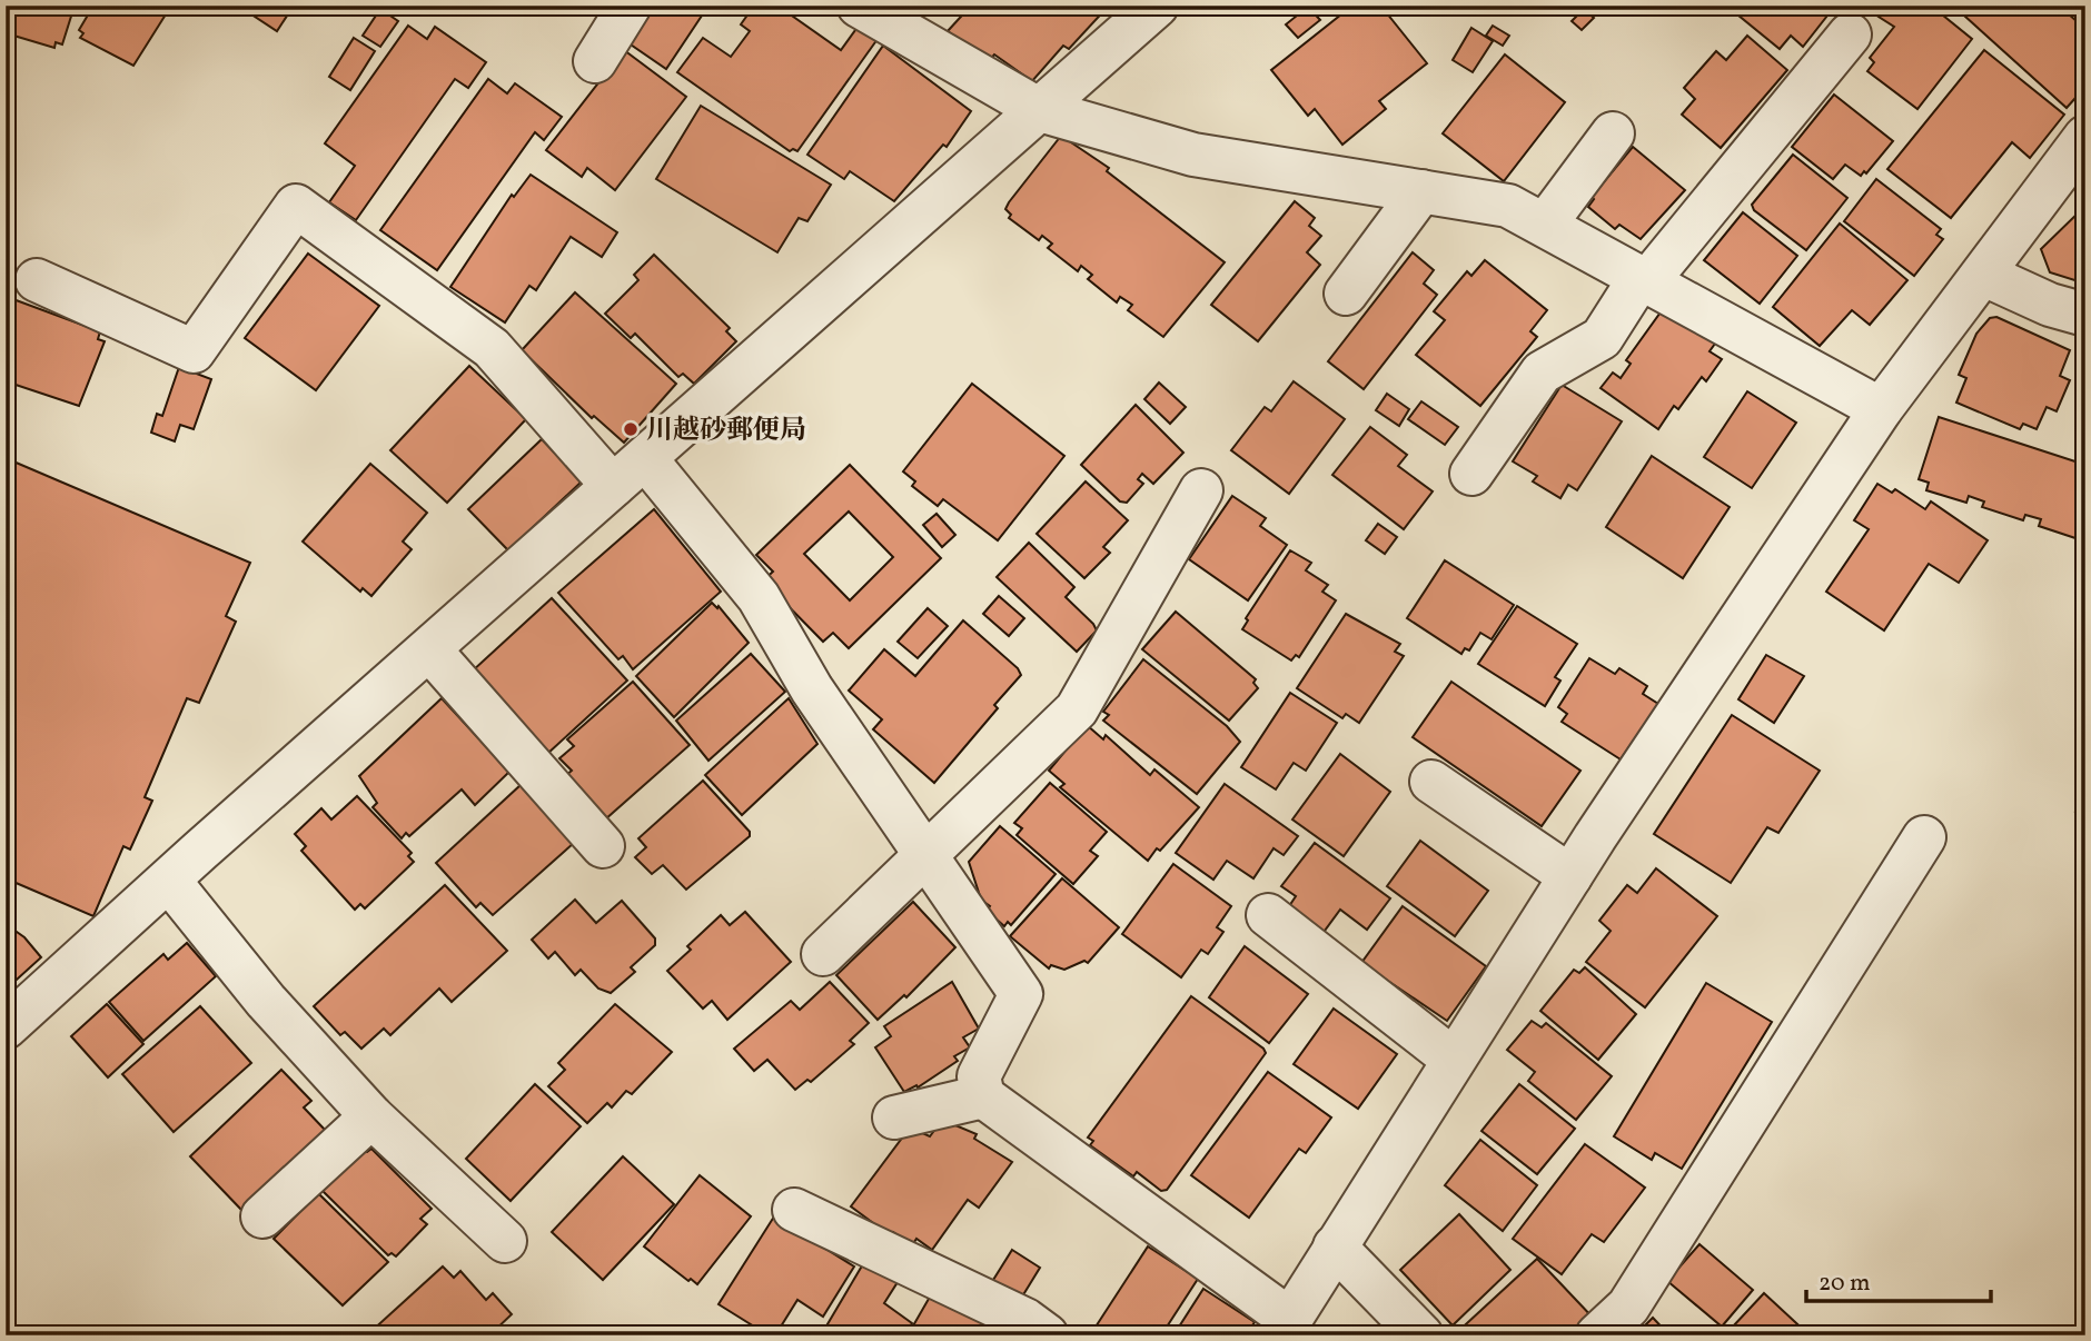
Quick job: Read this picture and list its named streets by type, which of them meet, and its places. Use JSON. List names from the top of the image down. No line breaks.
{"places":["川越砂郵便局"],"scale_bar":"20 m"}
